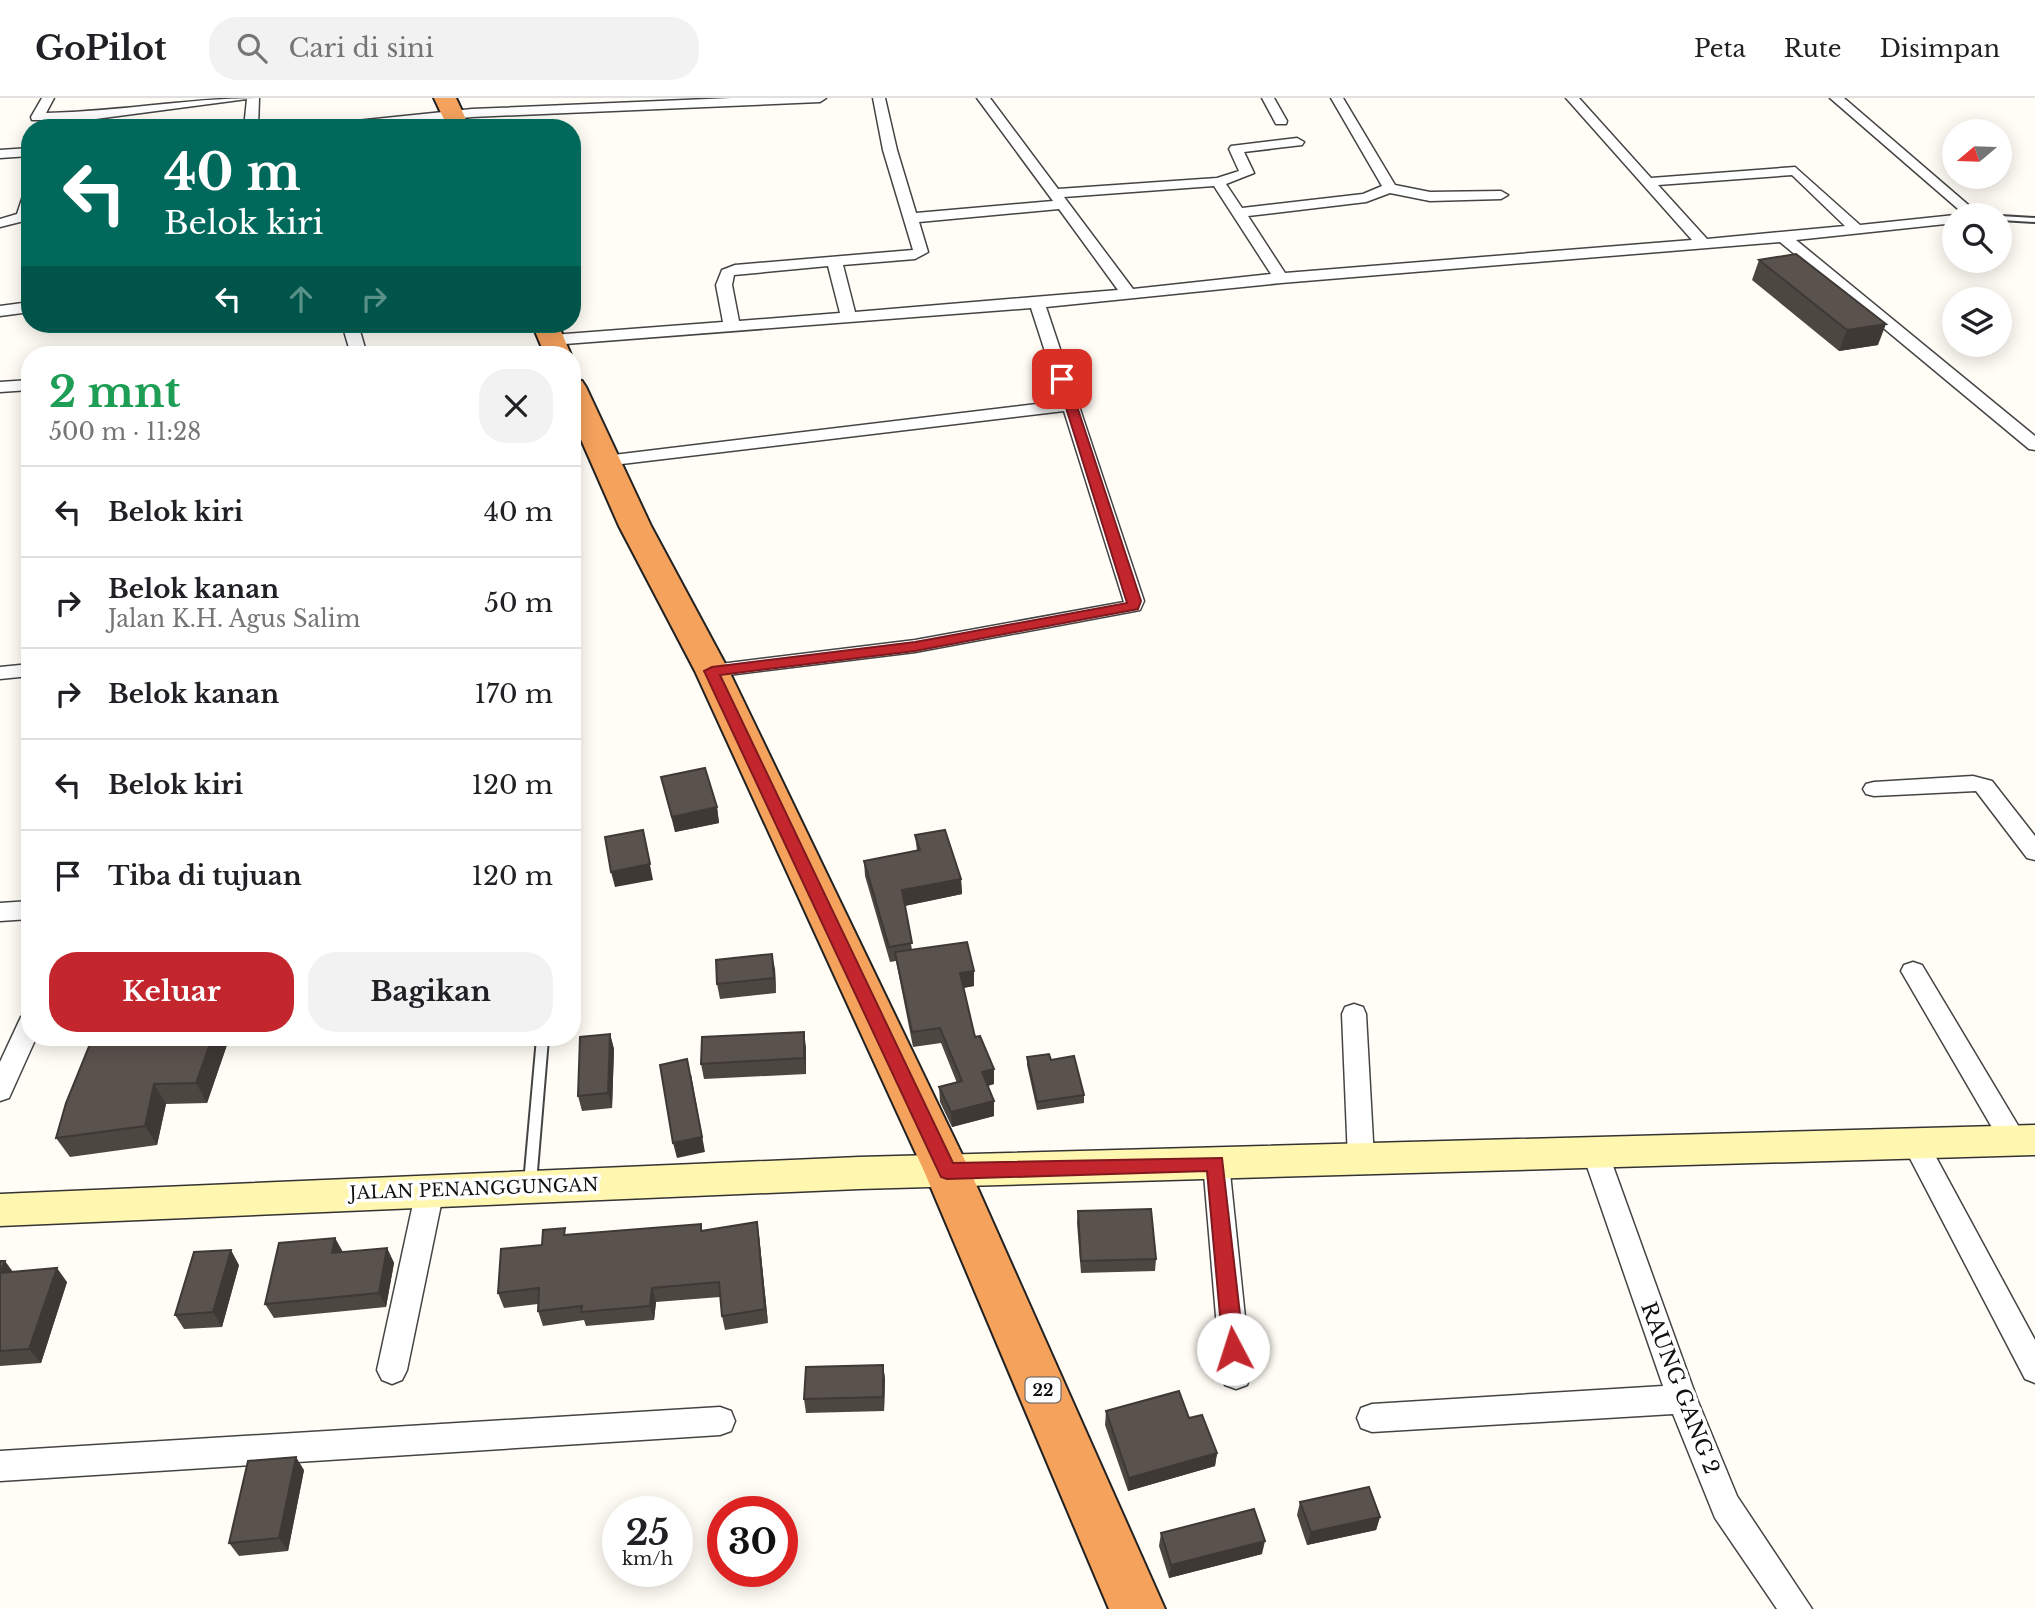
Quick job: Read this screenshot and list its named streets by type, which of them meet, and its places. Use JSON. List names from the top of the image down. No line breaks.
{"streets":{"highway":["22"],"main road":["JALAN PENANGGUNGAN"],"street":["RAUNG GANG 2"]},"crossings":[["JALAN PENANGGUNGAN","RAUNG GANG 2"],["JALAN PENANGGUNGAN","22"]],"north":"left","page":{"header":"GoPilot","search":"Cari di sini","nav":["Peta","Rute","Disimpan"],"turn":["40 m","Belok kiri"],"heading":["2 mnt","500 m · 11:28"],"list":[{"name":"Belok kiri","value":"40 m"},{"name":"Belok kanan","note":"Jalan K.H. Agus Salim","value":"50 m"},{"name":"Belok kanan","value":"170 m"},{"name":"Belok kiri","value":"120 m"},{"name":"Tiba di tujuan","value":"120 m"}],"buttons":["Keluar","Bagikan"],"speed":"25 km/h","limit":"30"}}
